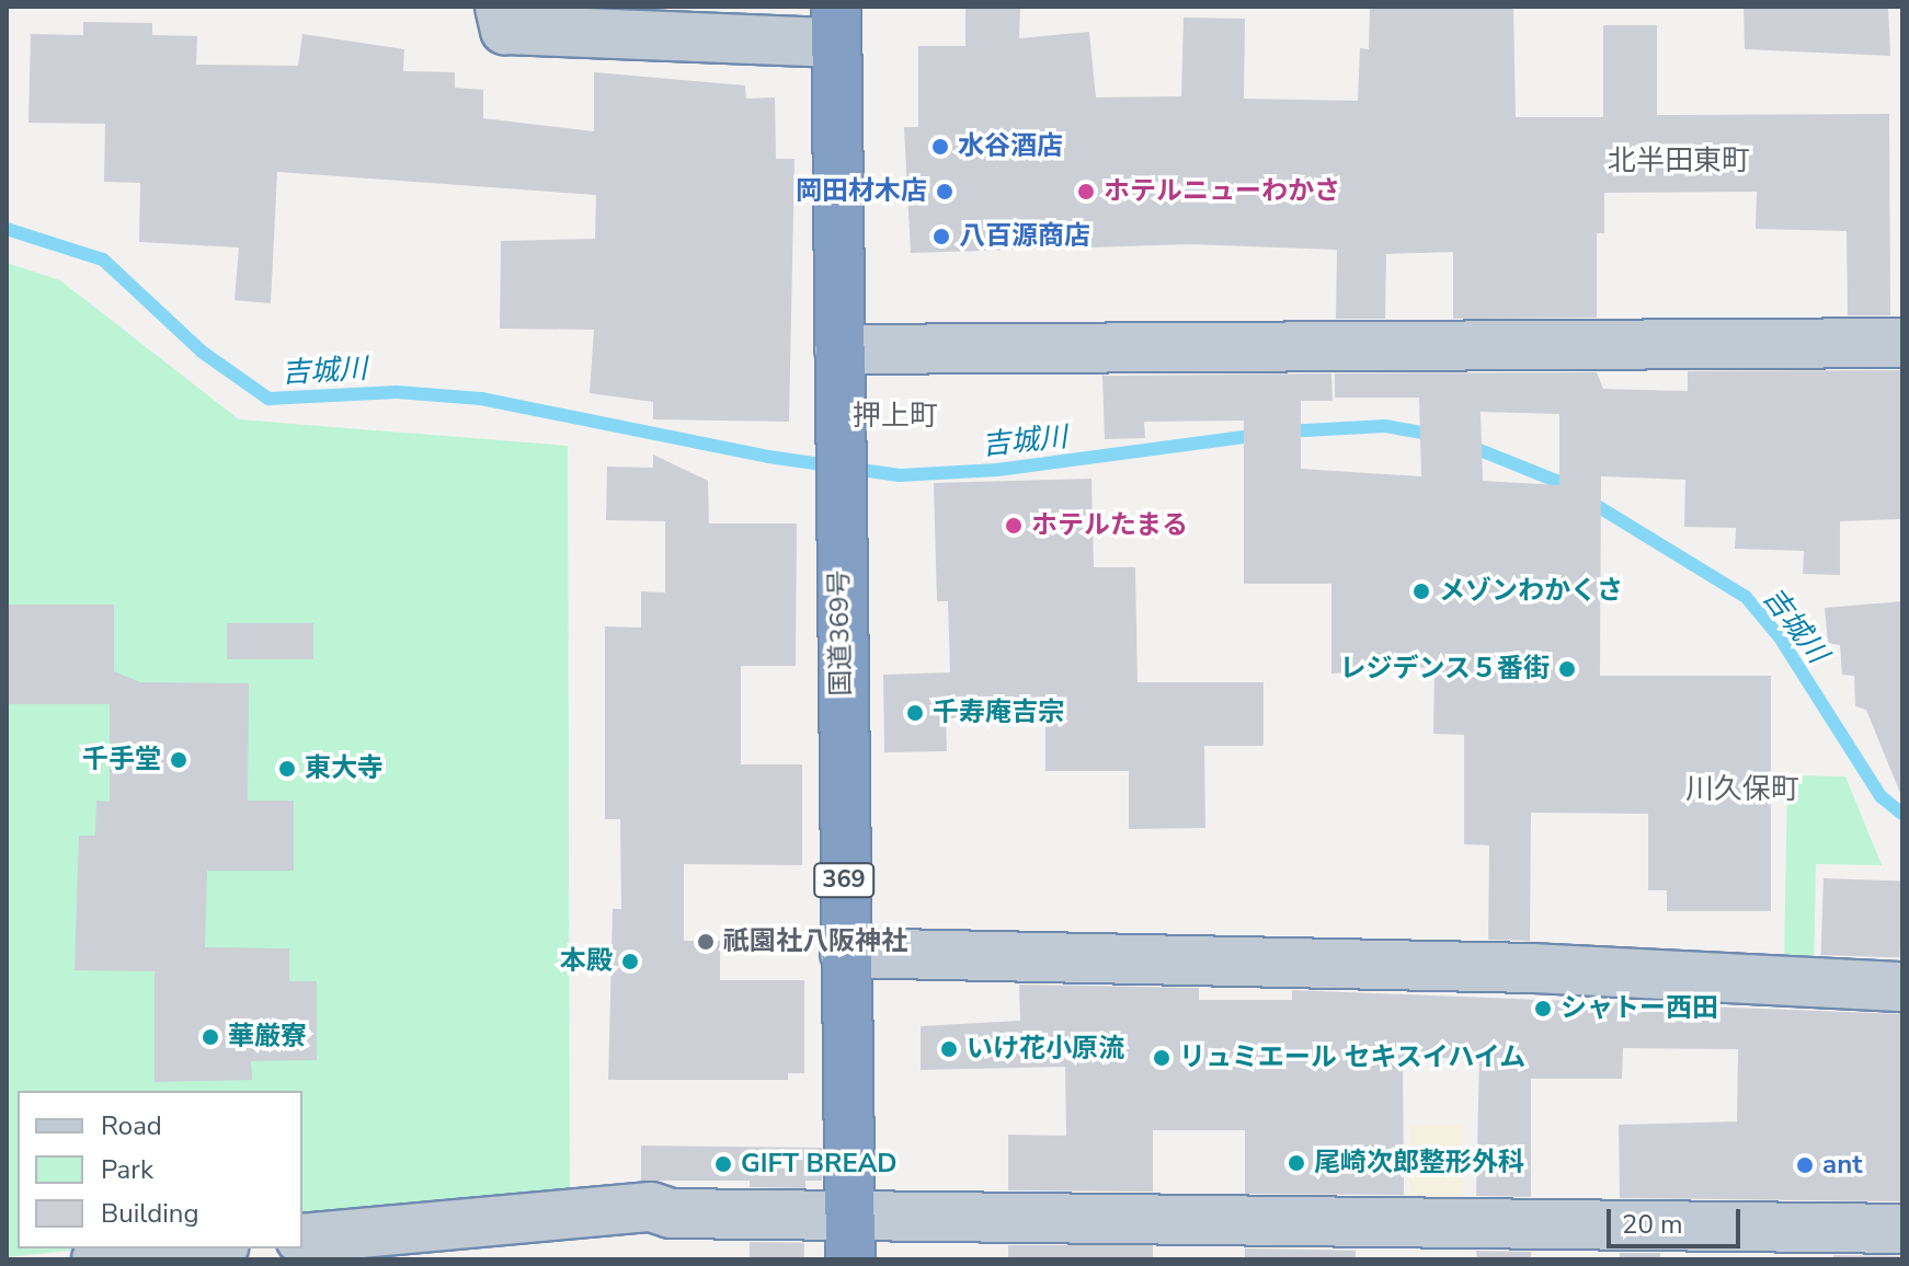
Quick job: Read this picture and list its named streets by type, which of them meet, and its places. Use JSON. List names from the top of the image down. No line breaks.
{"streets":{"highway":["国道369号","369"]},"districts":["北半田東町","押上町","川久保町"],"water":["吉城川"],"places":["水谷酒店","岡田材木店","ホテルニューわかさ","八百源商店","ホテルたまる","メゾンわかくさ","レジデンス５番街","千寿庵吉宗","千手堂","東大寺","祇園社八阪神社","本殿","シャトー西田","華厳寮","いけ花小原流","リュミエール セキスイハイム","尾崎次郎整形外科","GIFT BREAD","ant"],"legend":["Road","Park","Building"],"scale_bar":"20 m"}
